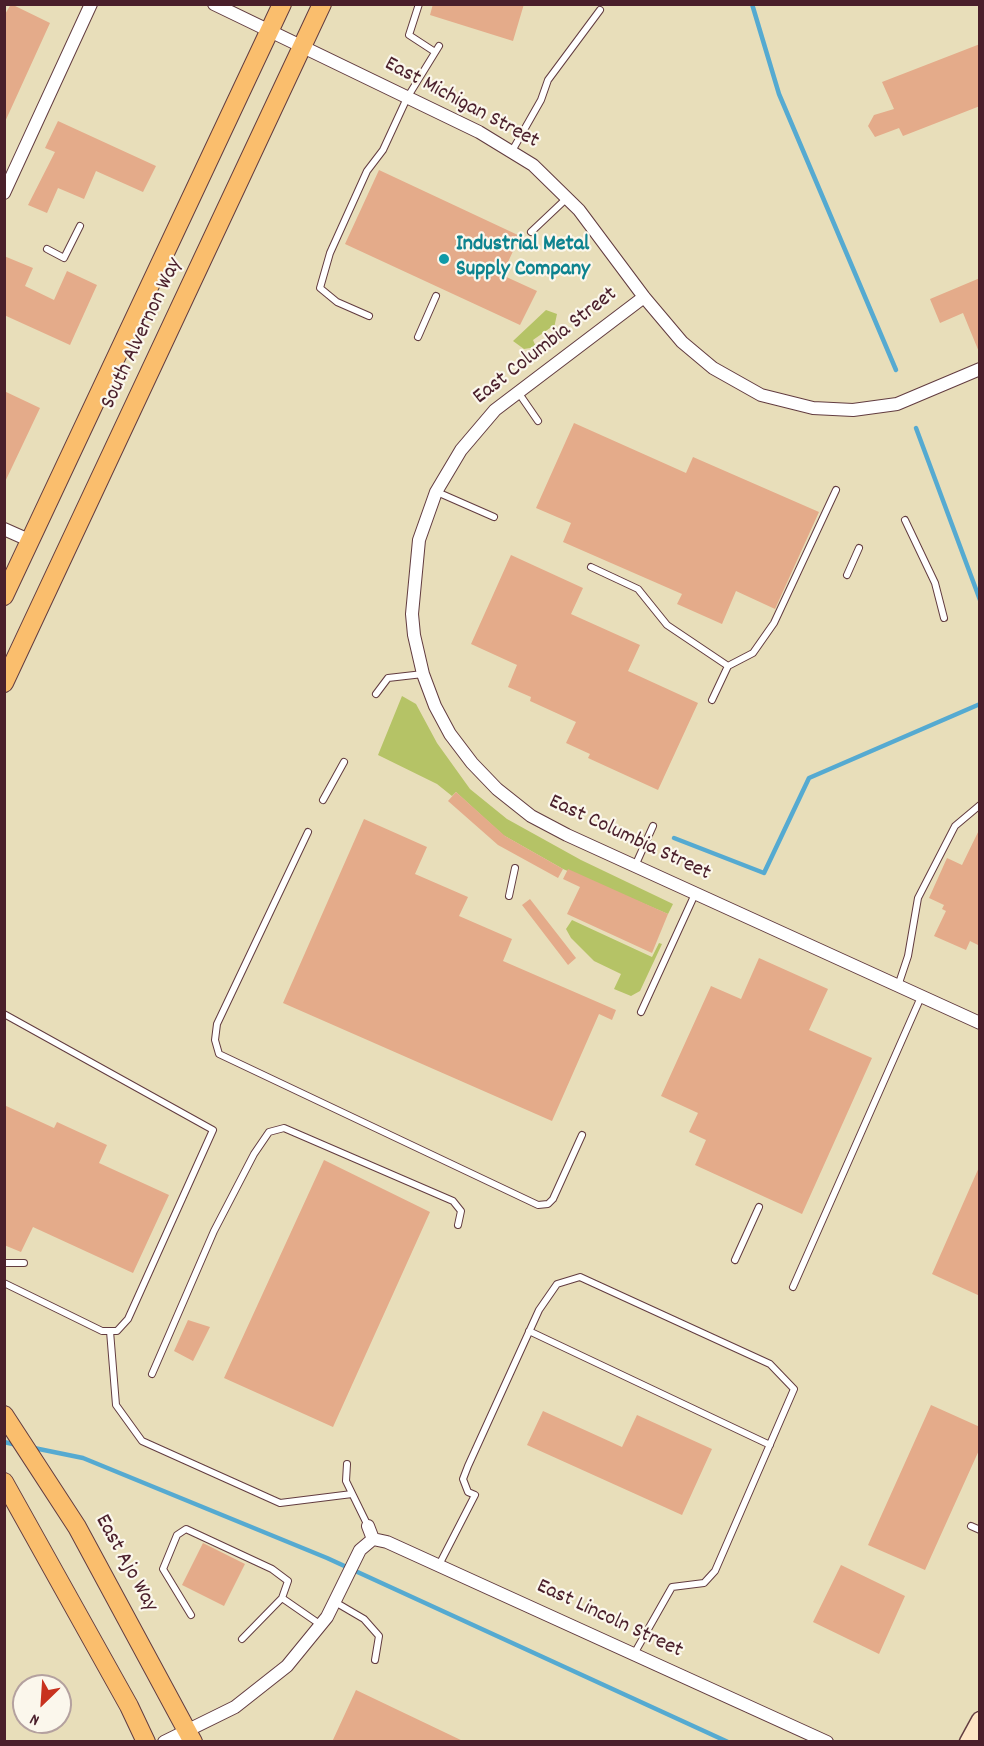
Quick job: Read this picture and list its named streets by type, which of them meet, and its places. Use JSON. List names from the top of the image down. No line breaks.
{"streets":{"main road":["South Alvernon Way","East Ajo Way"],"street":["East Michigan Street","East Columbia Street","East Lincoln Street"]},"crossings":[["East Michigan Street","South Alvernon Way"],["East Michigan Street","East Columbia Street"]],"places":["Industrial Metal Supply Company"],"north":"bottom left"}
